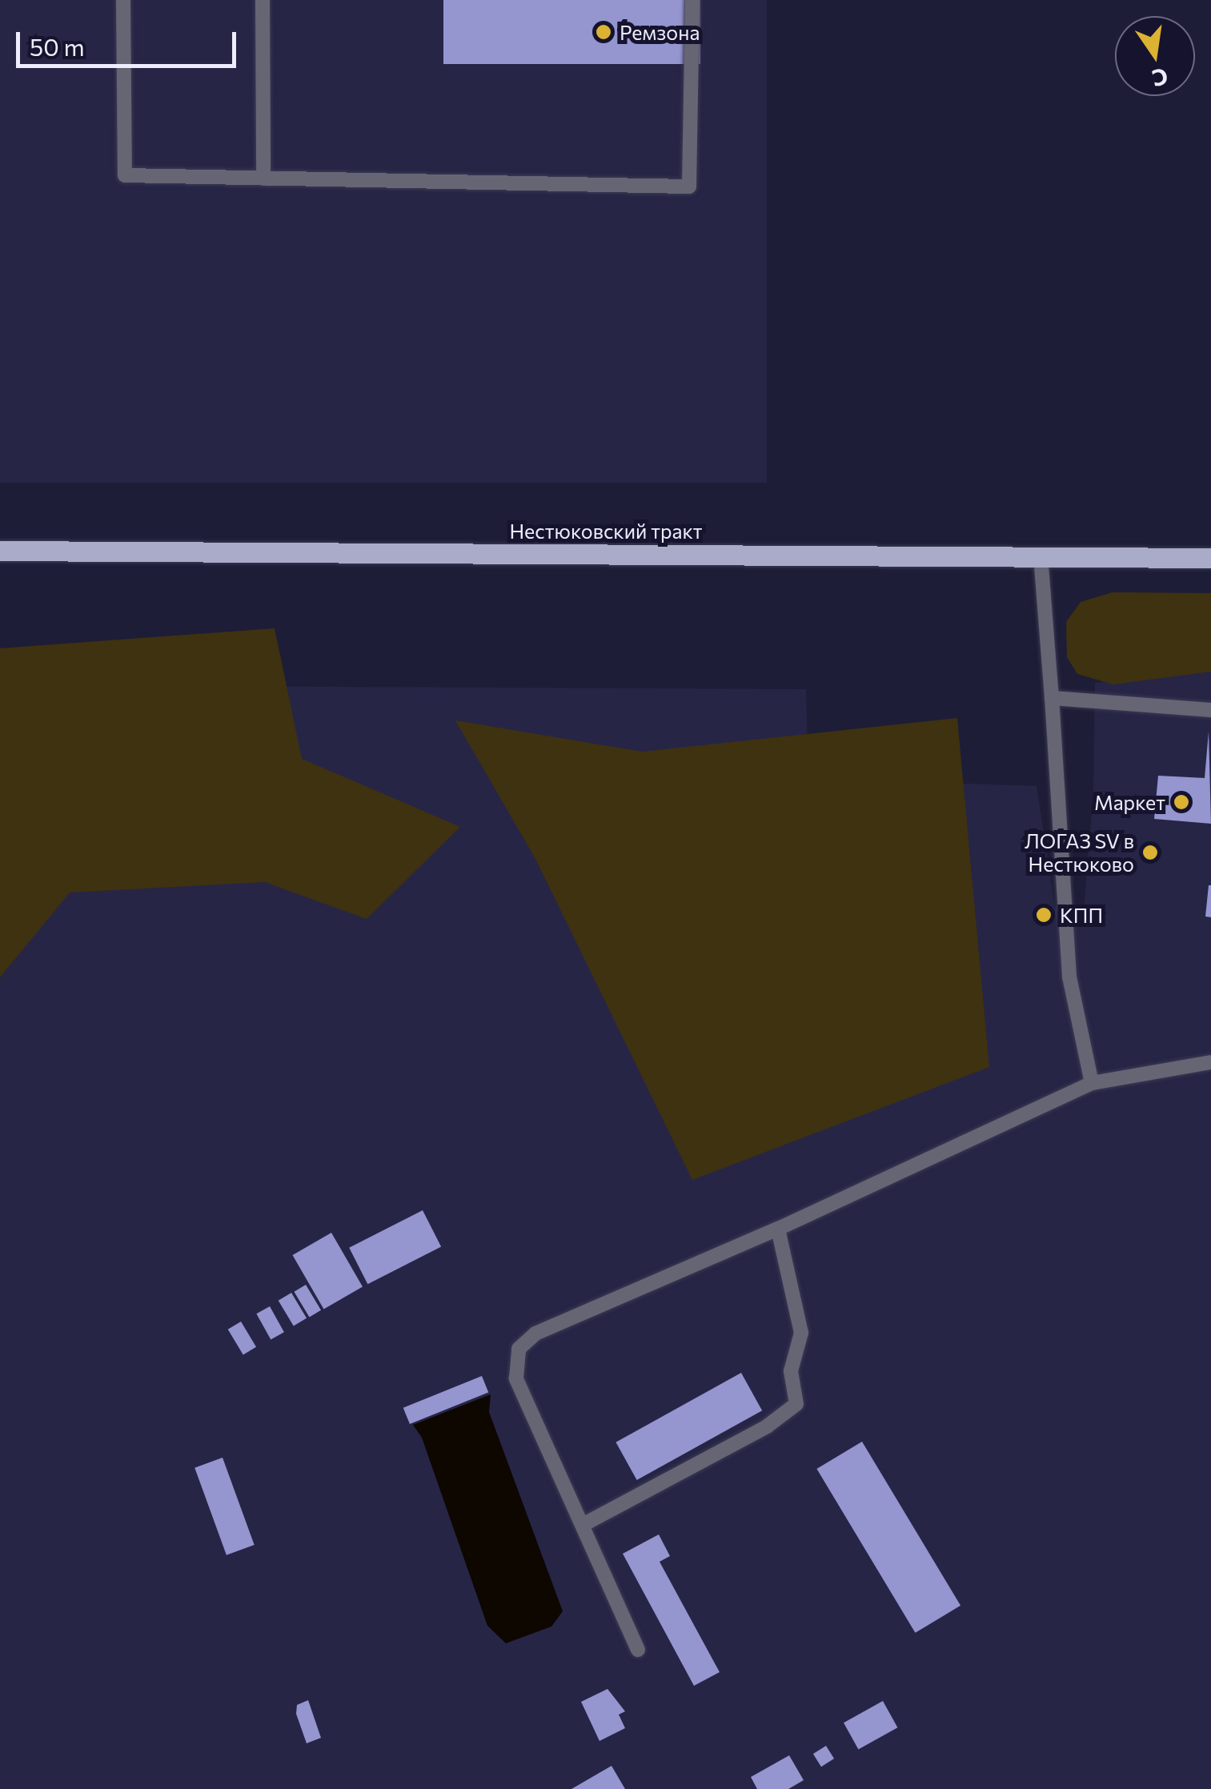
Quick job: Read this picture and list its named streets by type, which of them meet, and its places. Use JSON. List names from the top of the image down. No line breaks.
{"streets":{"main road":["Нестюковский тракт"]},"places":["Ремзона","Маркет","ЛОГАЗ SV в Нестюково","КПП"],"scale_bar":"50 m","north":"bottom"}
